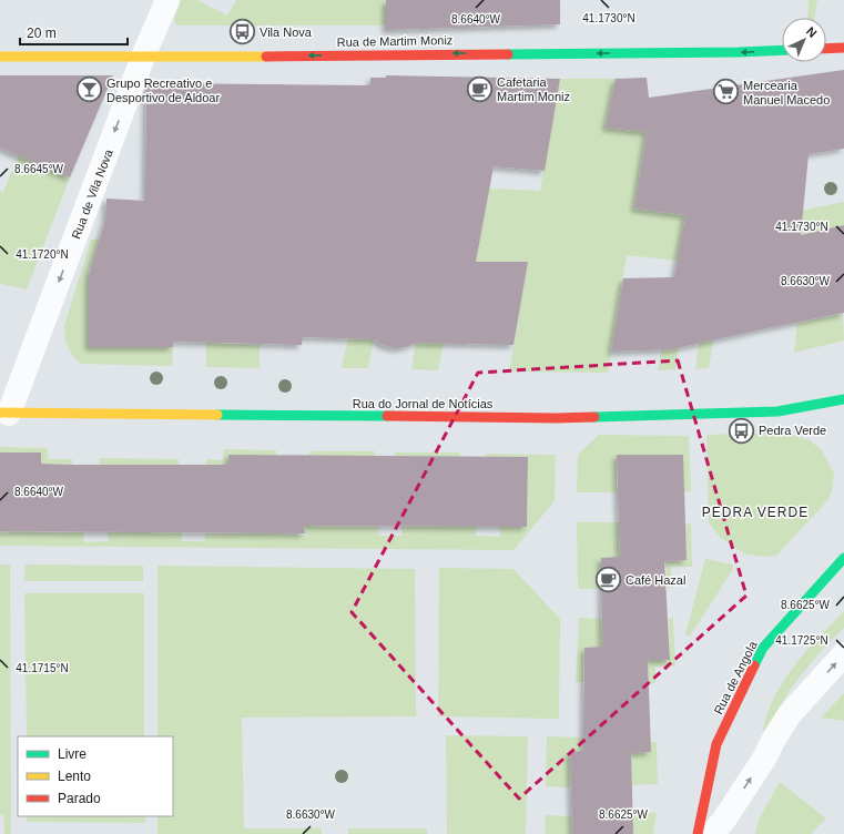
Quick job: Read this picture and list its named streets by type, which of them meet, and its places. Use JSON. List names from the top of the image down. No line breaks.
{"streets":{"street":["Rua de Martim Moniz","Rua de Vila Nova","Rua do Jornal de Notícias","Rua de Angola"]},"crossings":[["Rua de Martim Moniz","Rua de Vila Nova"],["Rua de Vila Nova","Rua do Jornal de Notícias"]],"one_way":["Rua de Martim Moniz","Rua de Vila Nova"],"districts":["PEDRA VERDE"],"places":{"bus stop":["Vila Nova","Pedra Verde"],"cafe":["Cafetaria Martim Moniz","Café Hazal"],"bar":["Grupo Recreativo e Desportivo de Aldoar"],"supermarket":["Mercearia Manuel Macedo"]},"legend":["Livre","Lento","Parado"],"scale_bar":"20 m","north":"top right","coordinates":["41.1730°N","8.6640°W","8.6645°W","41.1720°N","8.6630°W","8.6625°W","41.1725°N","41.1715°N"]}
